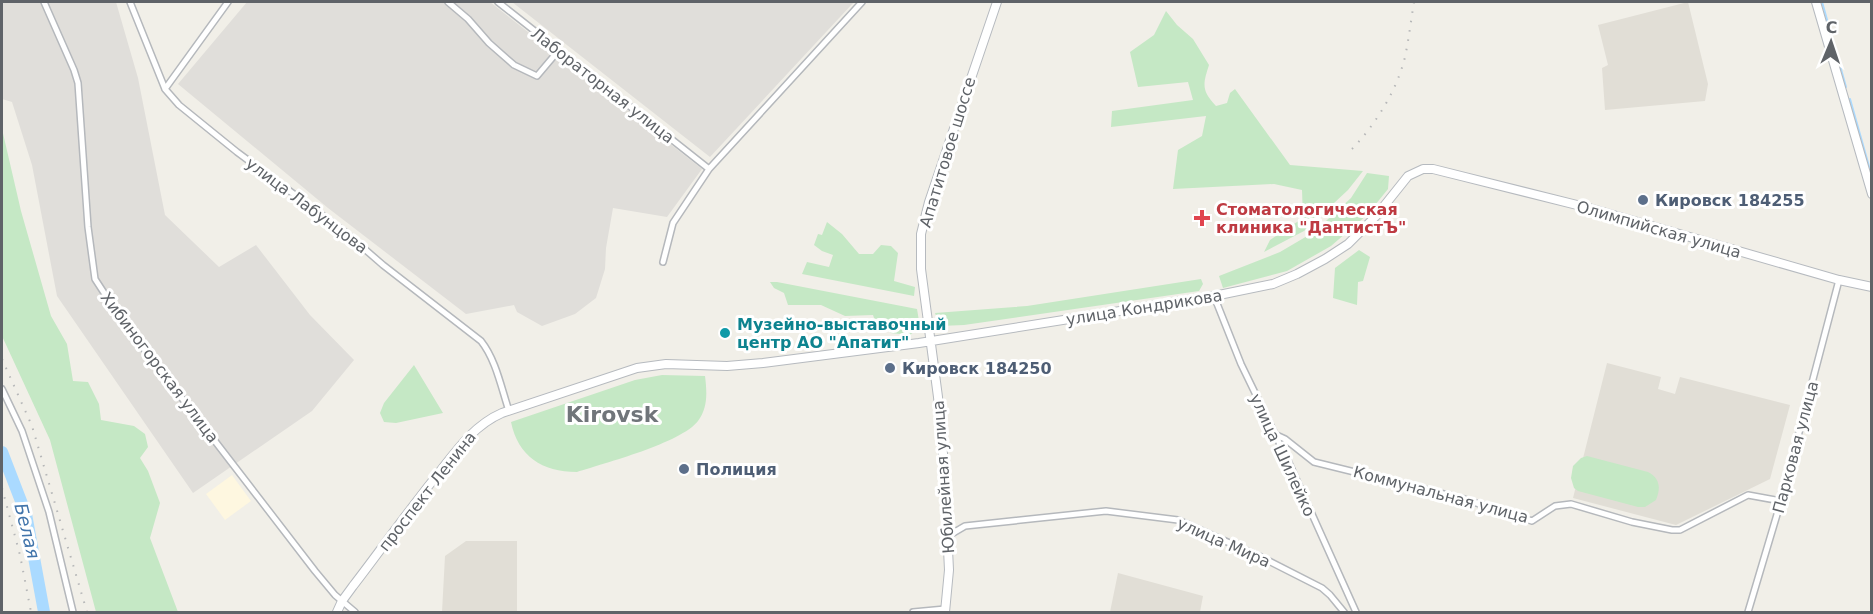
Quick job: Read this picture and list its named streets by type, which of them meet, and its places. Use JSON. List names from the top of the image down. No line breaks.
{"streets":{"street":["Лабораторная улица","Апатитовое шоссе","улица Лабунцова","Олимпийская улица","улица Кондрикова","Хибиногорская улица","Парковая улица","улица Шилейко","Юбилейная улица","проспект Ленина","Коммунальная улица","улица Мира"]},"crossings":[["Апатитовое шоссе","улица Кондрикова"],["Апатитовое шоссе","Юбилейная улица"],["Апатитовое шоссе","проспект Ленина"],["улица Лабунцова","проспект Ленина"],["Олимпийская улица","улица Кондрикова"],["Олимпийская улица","Парковая улица"],["улица Кондрикова","улица Шилейко"],["улица Кондрикова","Юбилейная улица"],["улица Кондрикова","проспект Ленина"],["Хибиногорская улица","проспект Ленина"],["Парковая улица","Коммунальная улица"],["улица Шилейко","Коммунальная улица"],["Юбилейная улица","проспект Ленина"],["Юбилейная улица","улица Мира"]],"districts":["Kirovsk"],"water":["Белая"],"places":{"other":["Кировск 184255","Музейно-выставочный центр АО \"Апатит\"","Кировск 184250","Полиция"],"health":["Стоматологическая клиника \"ДантистЪ\""]},"north":"top"}
